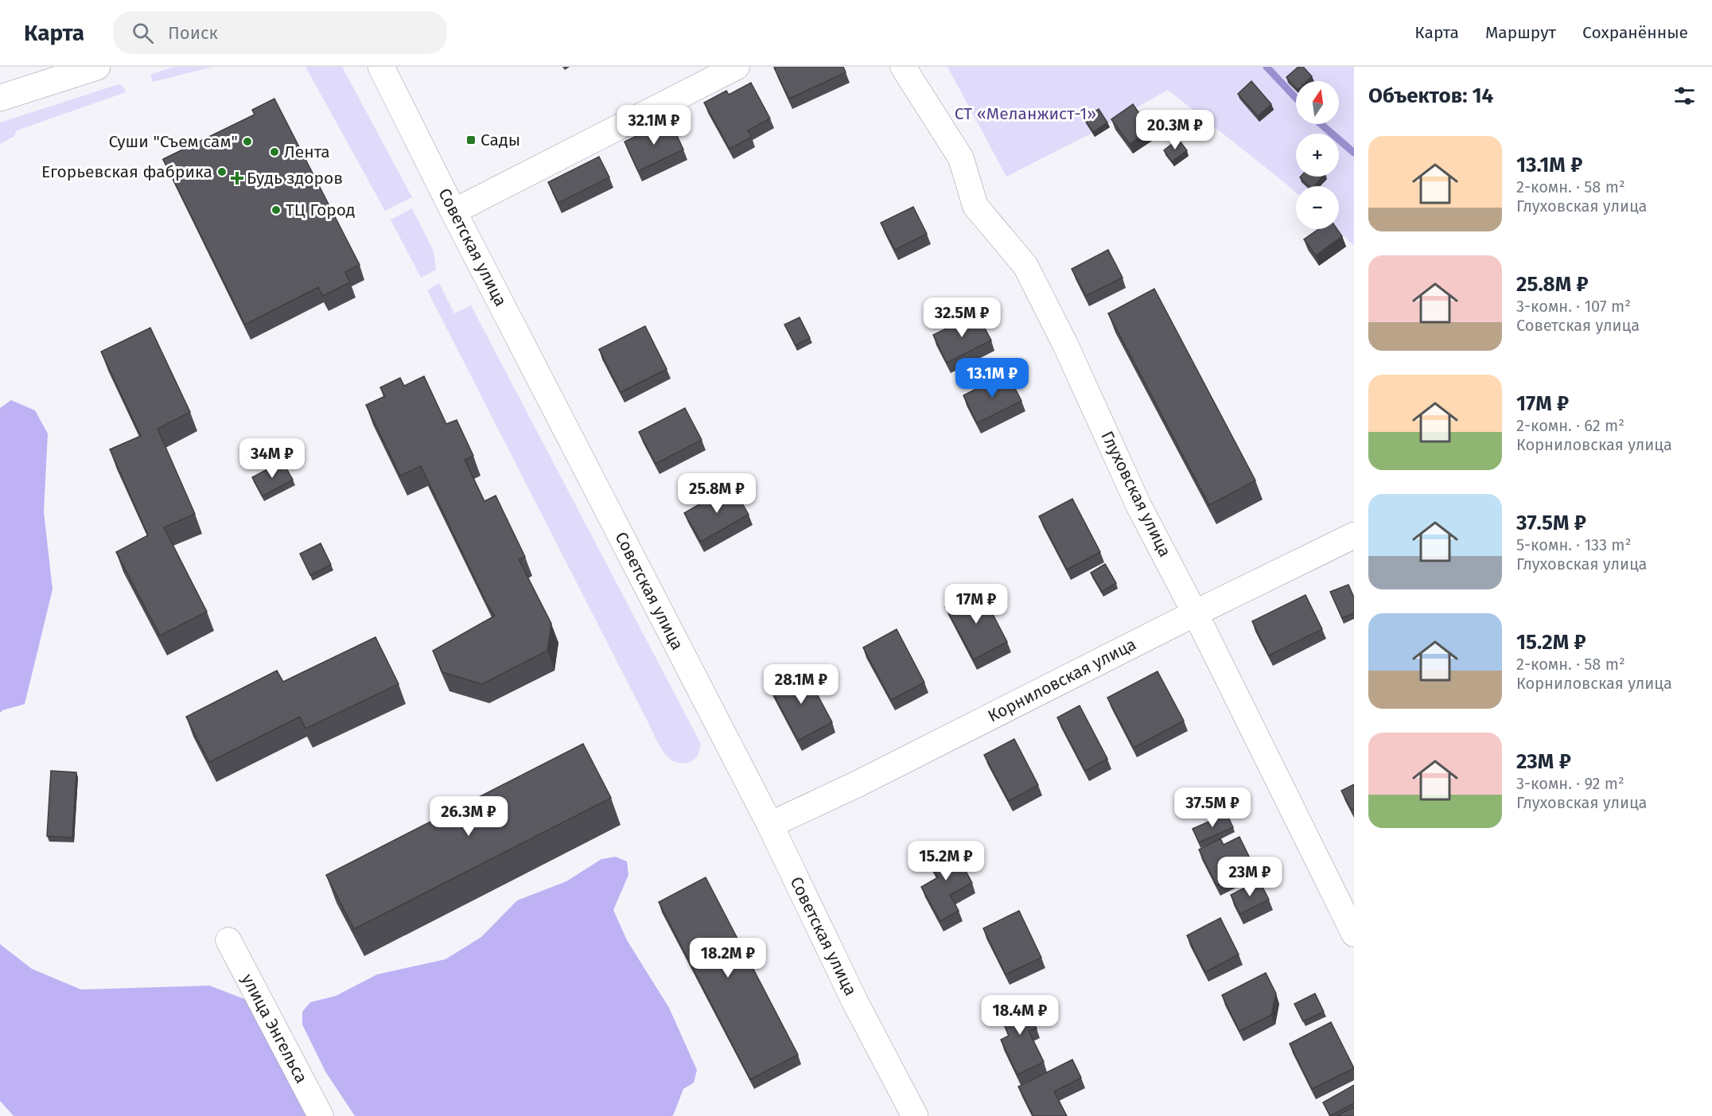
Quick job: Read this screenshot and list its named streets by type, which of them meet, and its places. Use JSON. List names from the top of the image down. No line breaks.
{"streets":{"main road":["Советская улица","Корниловская улица"],"street":["Глуховская улица","улица Энгельса"]},"crossings":[["Советская улица","Корниловская улица"],["Глуховская улица","Корниловская улица"]],"parks":["СТ «Меланжист-1»"],"places":{"transit":["Сады"],"other":["Суши \"Съем сам\"","Лента","Егорьевская фабрика","ТЦ Город"],"health":["Будь здоров"]},"north":"top","page":{"header":"Карта","search":"Поиск","nav":["Карта","Маршрут","Сохранённые"],"heading":"Объектов: 14","map_buttons":["+","−"],"price":["32.1M ₽","20.3M ₽","32.5M ₽","13.1M ₽","34M ₽","25.8M ₽","17M ₽","28.1M ₽","37.5M ₽","26.3M ₽","15.2M ₽","23M ₽","18.2M ₽","18.4M ₽"],"list":[{"name":"13.1M ₽","note":"2-комн. · 58 m² · Глуховская улица"},{"name":"25.8M ₽","note":"3-комн. · 107 m² · Советская улица"},{"name":"17M ₽","note":"2-комн. · 62 m² · Корниловская улица"},{"name":"37.5M ₽","note":"5-комн. · 133 m² · Глуховская улица"},{"name":"15.2M ₽","note":"2-комн. · 58 m² · Корниловская улица"},{"name":"23M ₽","note":"3-комн. · 92 m² · Глуховская улица"}]}}
